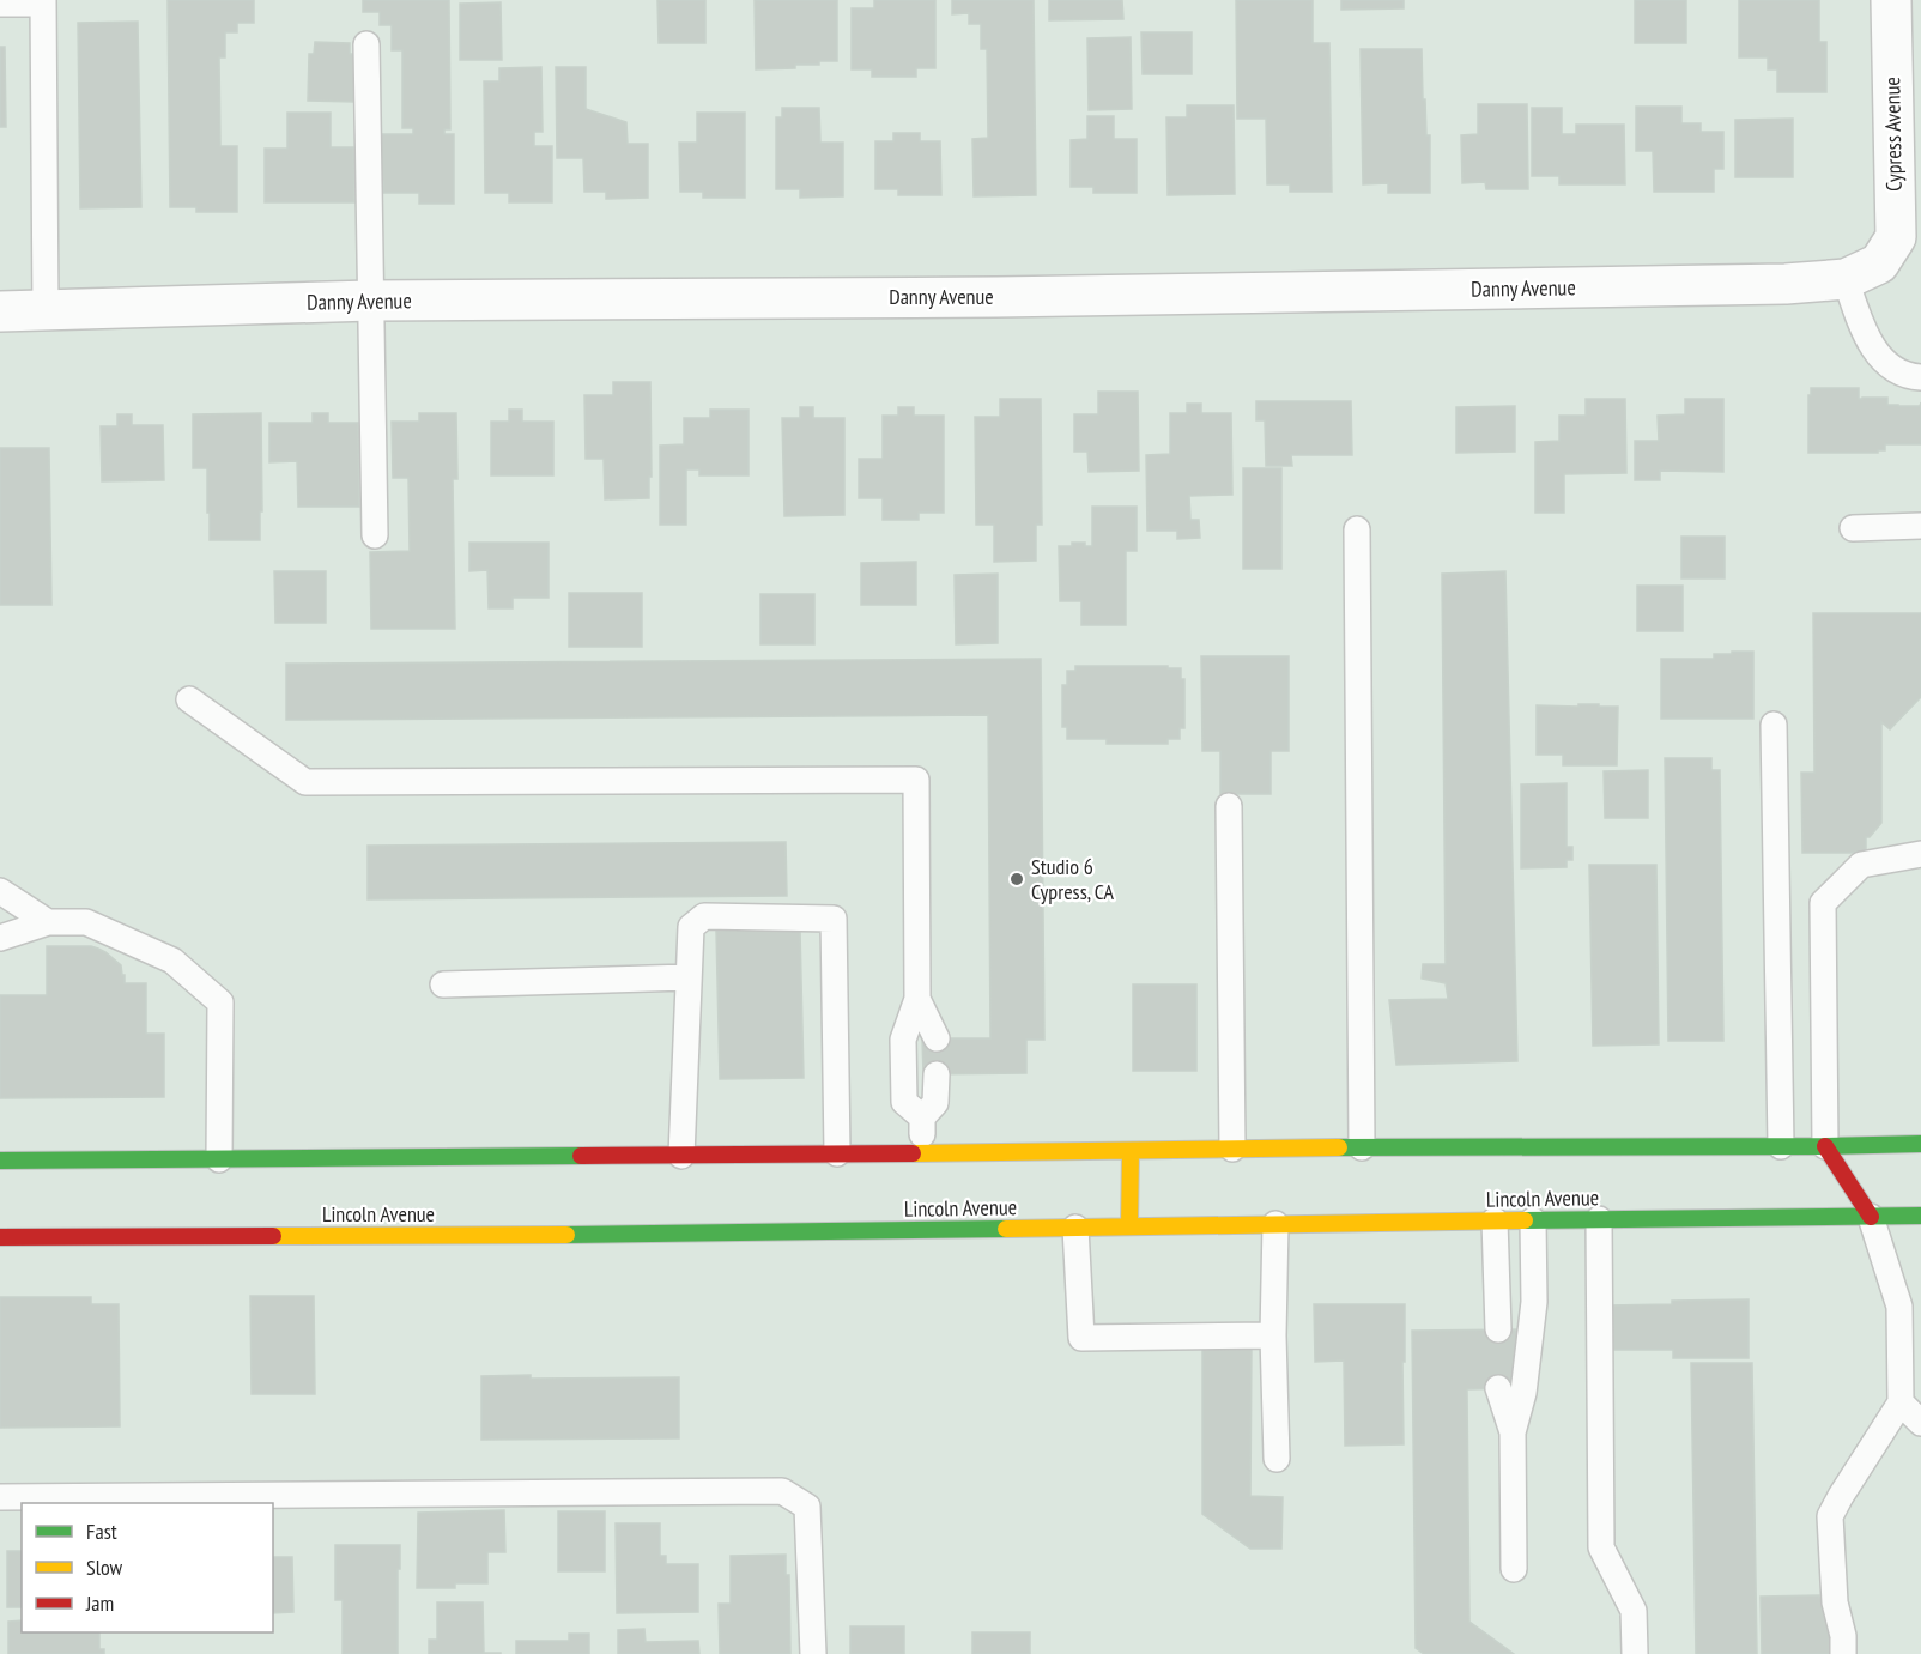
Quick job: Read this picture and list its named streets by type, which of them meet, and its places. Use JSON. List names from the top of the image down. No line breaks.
{"streets":{"main road":["Lincoln Avenue"],"street":["Cypress Avenue","Danny Avenue"]},"crossings":[["Cypress Avenue","Danny Avenue"]],"places":["Studio 6 Cypress, CA"],"legend":["Fast","Slow","Jam"]}
